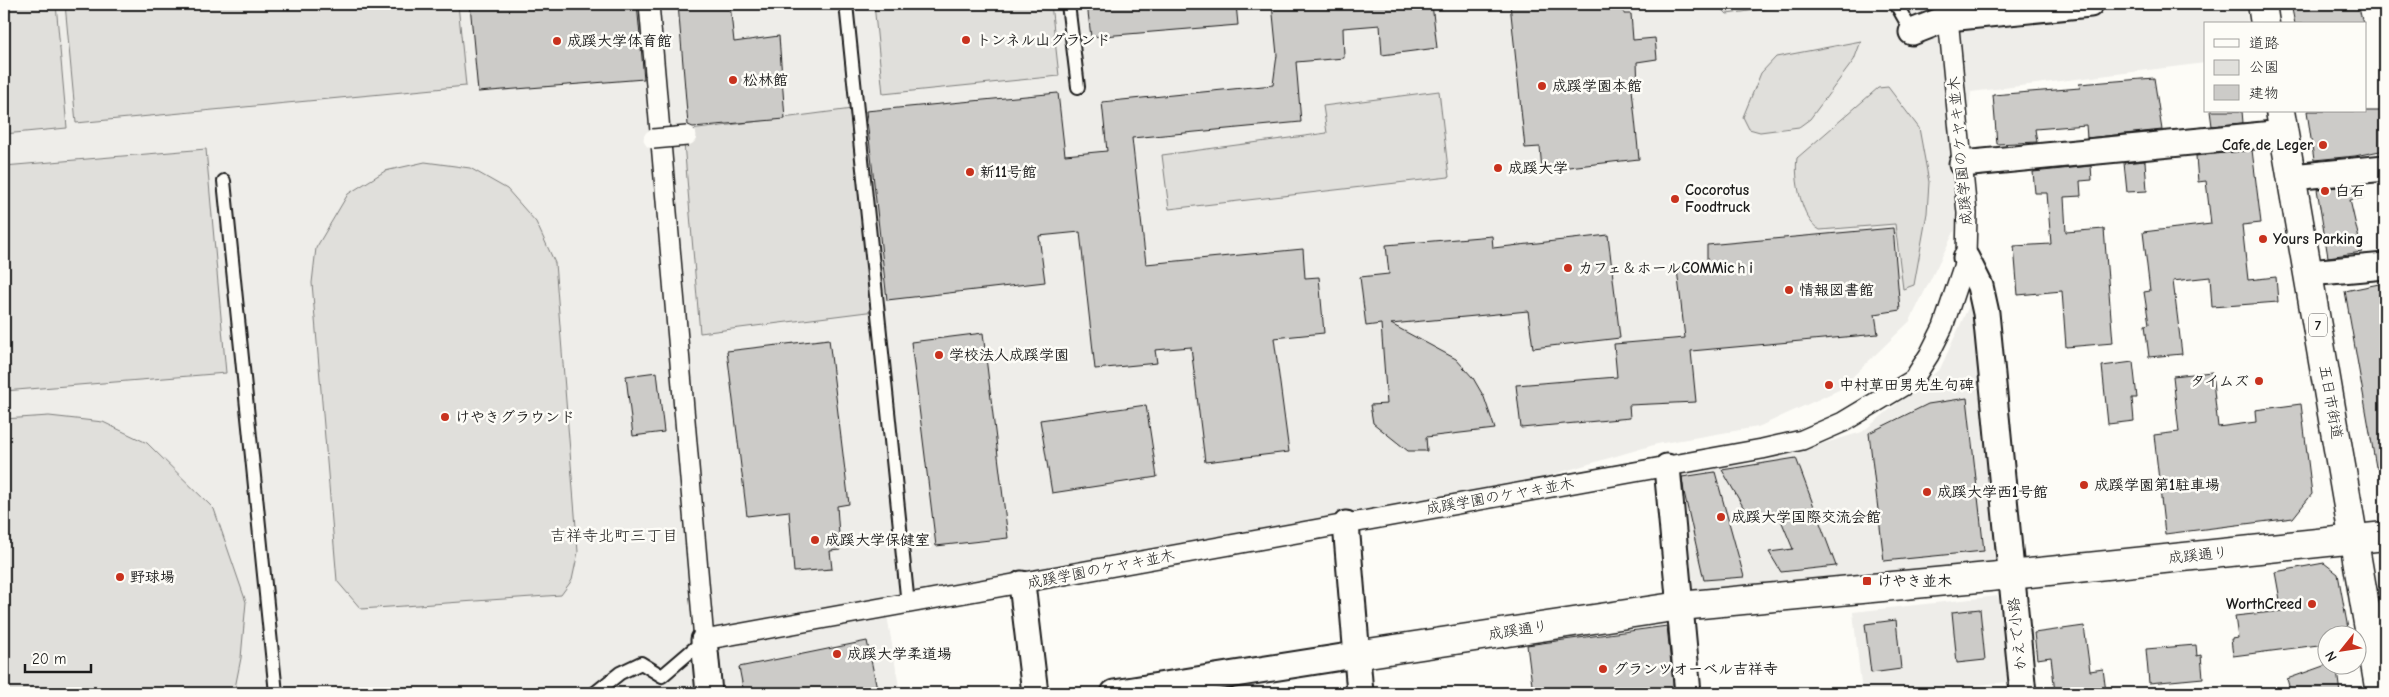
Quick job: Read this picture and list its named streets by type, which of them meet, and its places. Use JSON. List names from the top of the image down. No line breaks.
{"streets":{"street":["成蹊学園のケヤキ並木","7","五日市街道","成蹊通り","かえで小路"]},"crossings":[["成蹊学園のケヤキ並木","かえで小路"],["五日市街道","成蹊通り"],["成蹊通り","かえで小路"]],"districts":["吉祥寺北町三丁目"],"places":{"other":["トンネル山グランド","成蹊大学体育館","松林館","成蹊学園本館","Cafe de Leger","成蹊大学","新11号館","白石","Cocorotus Foodtruck","Yours Parking","カフェ＆ホールCOMMicｈi","情報図書館","学校法人成蹊学園","タイムズ","中村草田男先生句碑","けやきグラウンド","成蹊学園第1駐車場","成蹊大学西1号館","成蹊大学国際交流会館","成蹊大学保健室","野球場","WorthCreed","成蹊大学柔道場","グランツオーベル吉祥寺"],"transit":["けやき並木"]},"legend":["道路","公園","建物"],"scale_bar":"20 m","north":"bottom left"}
